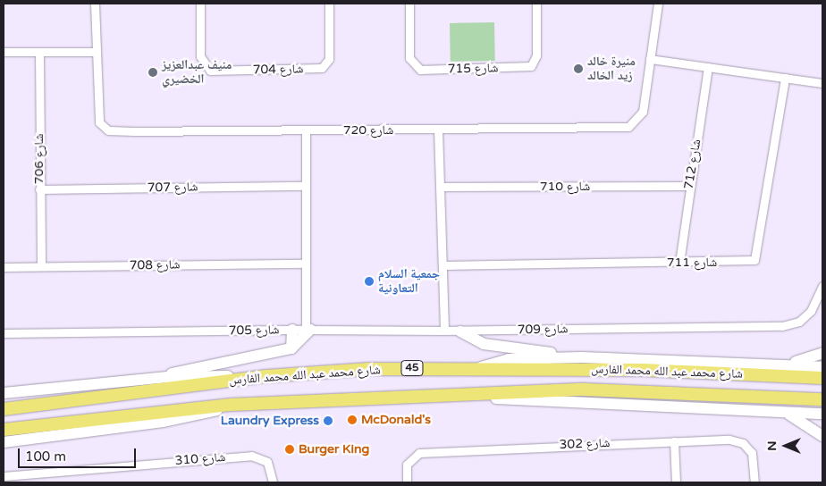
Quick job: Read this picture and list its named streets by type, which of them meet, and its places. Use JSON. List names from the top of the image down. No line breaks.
{"streets":{"main road":["45","شارع محمد عبد الله محمد الفارس"],"street":["شارع 715","شارع 704","شارع 720","شارع 706","شارع 712","شارع 710","شارع 707","شارع 711","شارع 708","شارع 709","شارع 705","شارع 302","شارع 310"]},"crossings":[["شارع 706","شارع 707"],["شارع 706","شارع 708"],["شارع 712","شارع 710"],["شارع 712","شارع 711"],["شارع 709","شارع 705"]],"places":["منيرة خالد زيد الخالد","منيف عبدالعزيز الخضيري","جمعية السلام التعاونية","McDonald's","Laundry Express","Burger King"],"scale_bar":"100 m","north":"left"}
